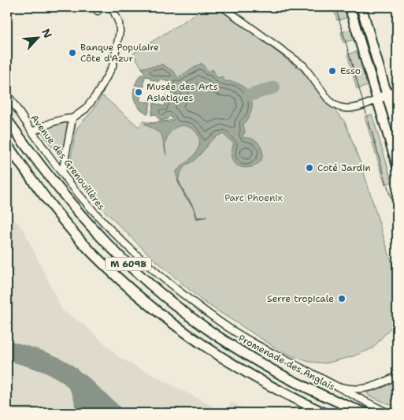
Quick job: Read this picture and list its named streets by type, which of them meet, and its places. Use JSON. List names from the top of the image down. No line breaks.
{"streets":{"main road":["M 6098","Promenade des Anglais"],"street":["Avenue des Grenouillères"]},"parks":["Parc Phoenix"],"places":["Banque Populaire Côte d'Azur","Esso","Musée des Arts Asiatiques","Coté Jardin","Serre tropicale"],"north":"top right"}
